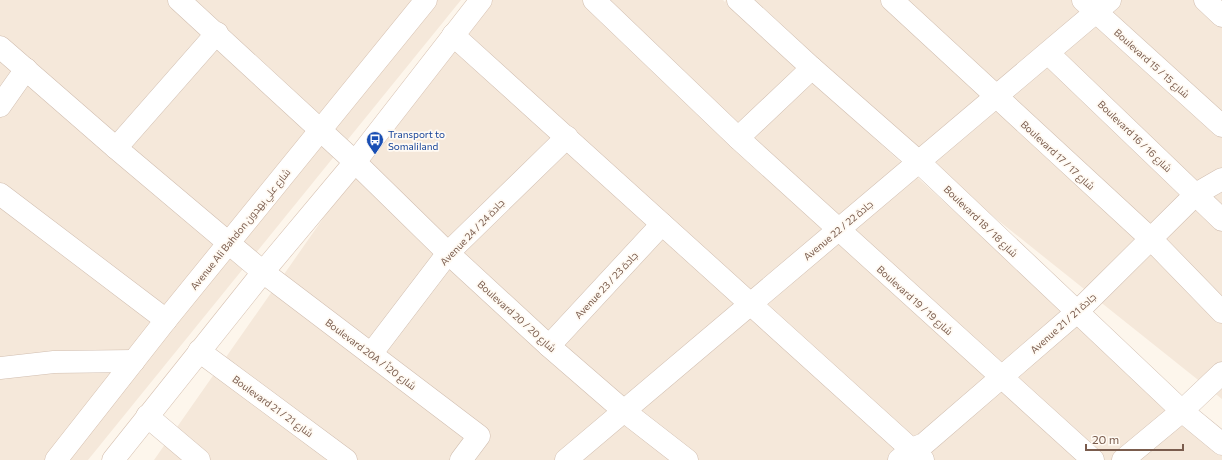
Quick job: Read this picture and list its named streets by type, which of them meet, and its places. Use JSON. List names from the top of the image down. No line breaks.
{"streets":{"street":["Boulevard 15 / شارع 15","Boulevard 16 / شارع 16","Boulevard 17 / شارع 17","Boulevard 18 / شارع 18","Avenue Ali Bahdon شارع علي بهدون","Avenue 22 / جادة 22","Avenue 24 / جادة 24","Avenue 23 / جادة 23","Boulevard 19 / شارع 19","Boulevard 20 / شارع 20","Avenue 21 / جادة 21","Boulevard 20A / شارع 20أ","Boulevard 21 / شارع 21"]},"crossings":[["Boulevard 15 / شارع 15","Avenue 22 / جادة 22"],["Boulevard 16 / شارع 16","Avenue 22 / جادة 22"],["Boulevard 16 / شارع 16","Avenue 21 / جادة 21"],["Boulevard 17 / شارع 17","Avenue 22 / جادة 22"],["Boulevard 17 / شارع 17","Avenue 21 / جادة 21"],["Boulevard 18 / شارع 18","Avenue 22 / جادة 22"],["Boulevard 18 / شارع 18","Avenue 21 / جادة 21"],["Avenue Ali Bahdon شارع علي بهدون","Boulevard 20 / شارع 20"],["Avenue Ali Bahdon شارع علي بهدون","Boulevard 20A / شارع 20أ"],["Avenue 22 / جادة 22","Boulevard 19 / شارع 19"],["Avenue 22 / جادة 22","Boulevard 20 / شارع 20"],["Avenue 24 / جادة 24","Boulevard 20 / شارع 20"],["Avenue 24 / جادة 24","Boulevard 20A / شارع 20أ"],["Avenue 23 / جادة 23","Boulevard 20 / شارع 20"],["Boulevard 19 / شارع 19","Avenue 21 / جادة 21"]],"places":{"bus stop":["Transport to Somaliland"]},"scale_bar":"20 m"}
